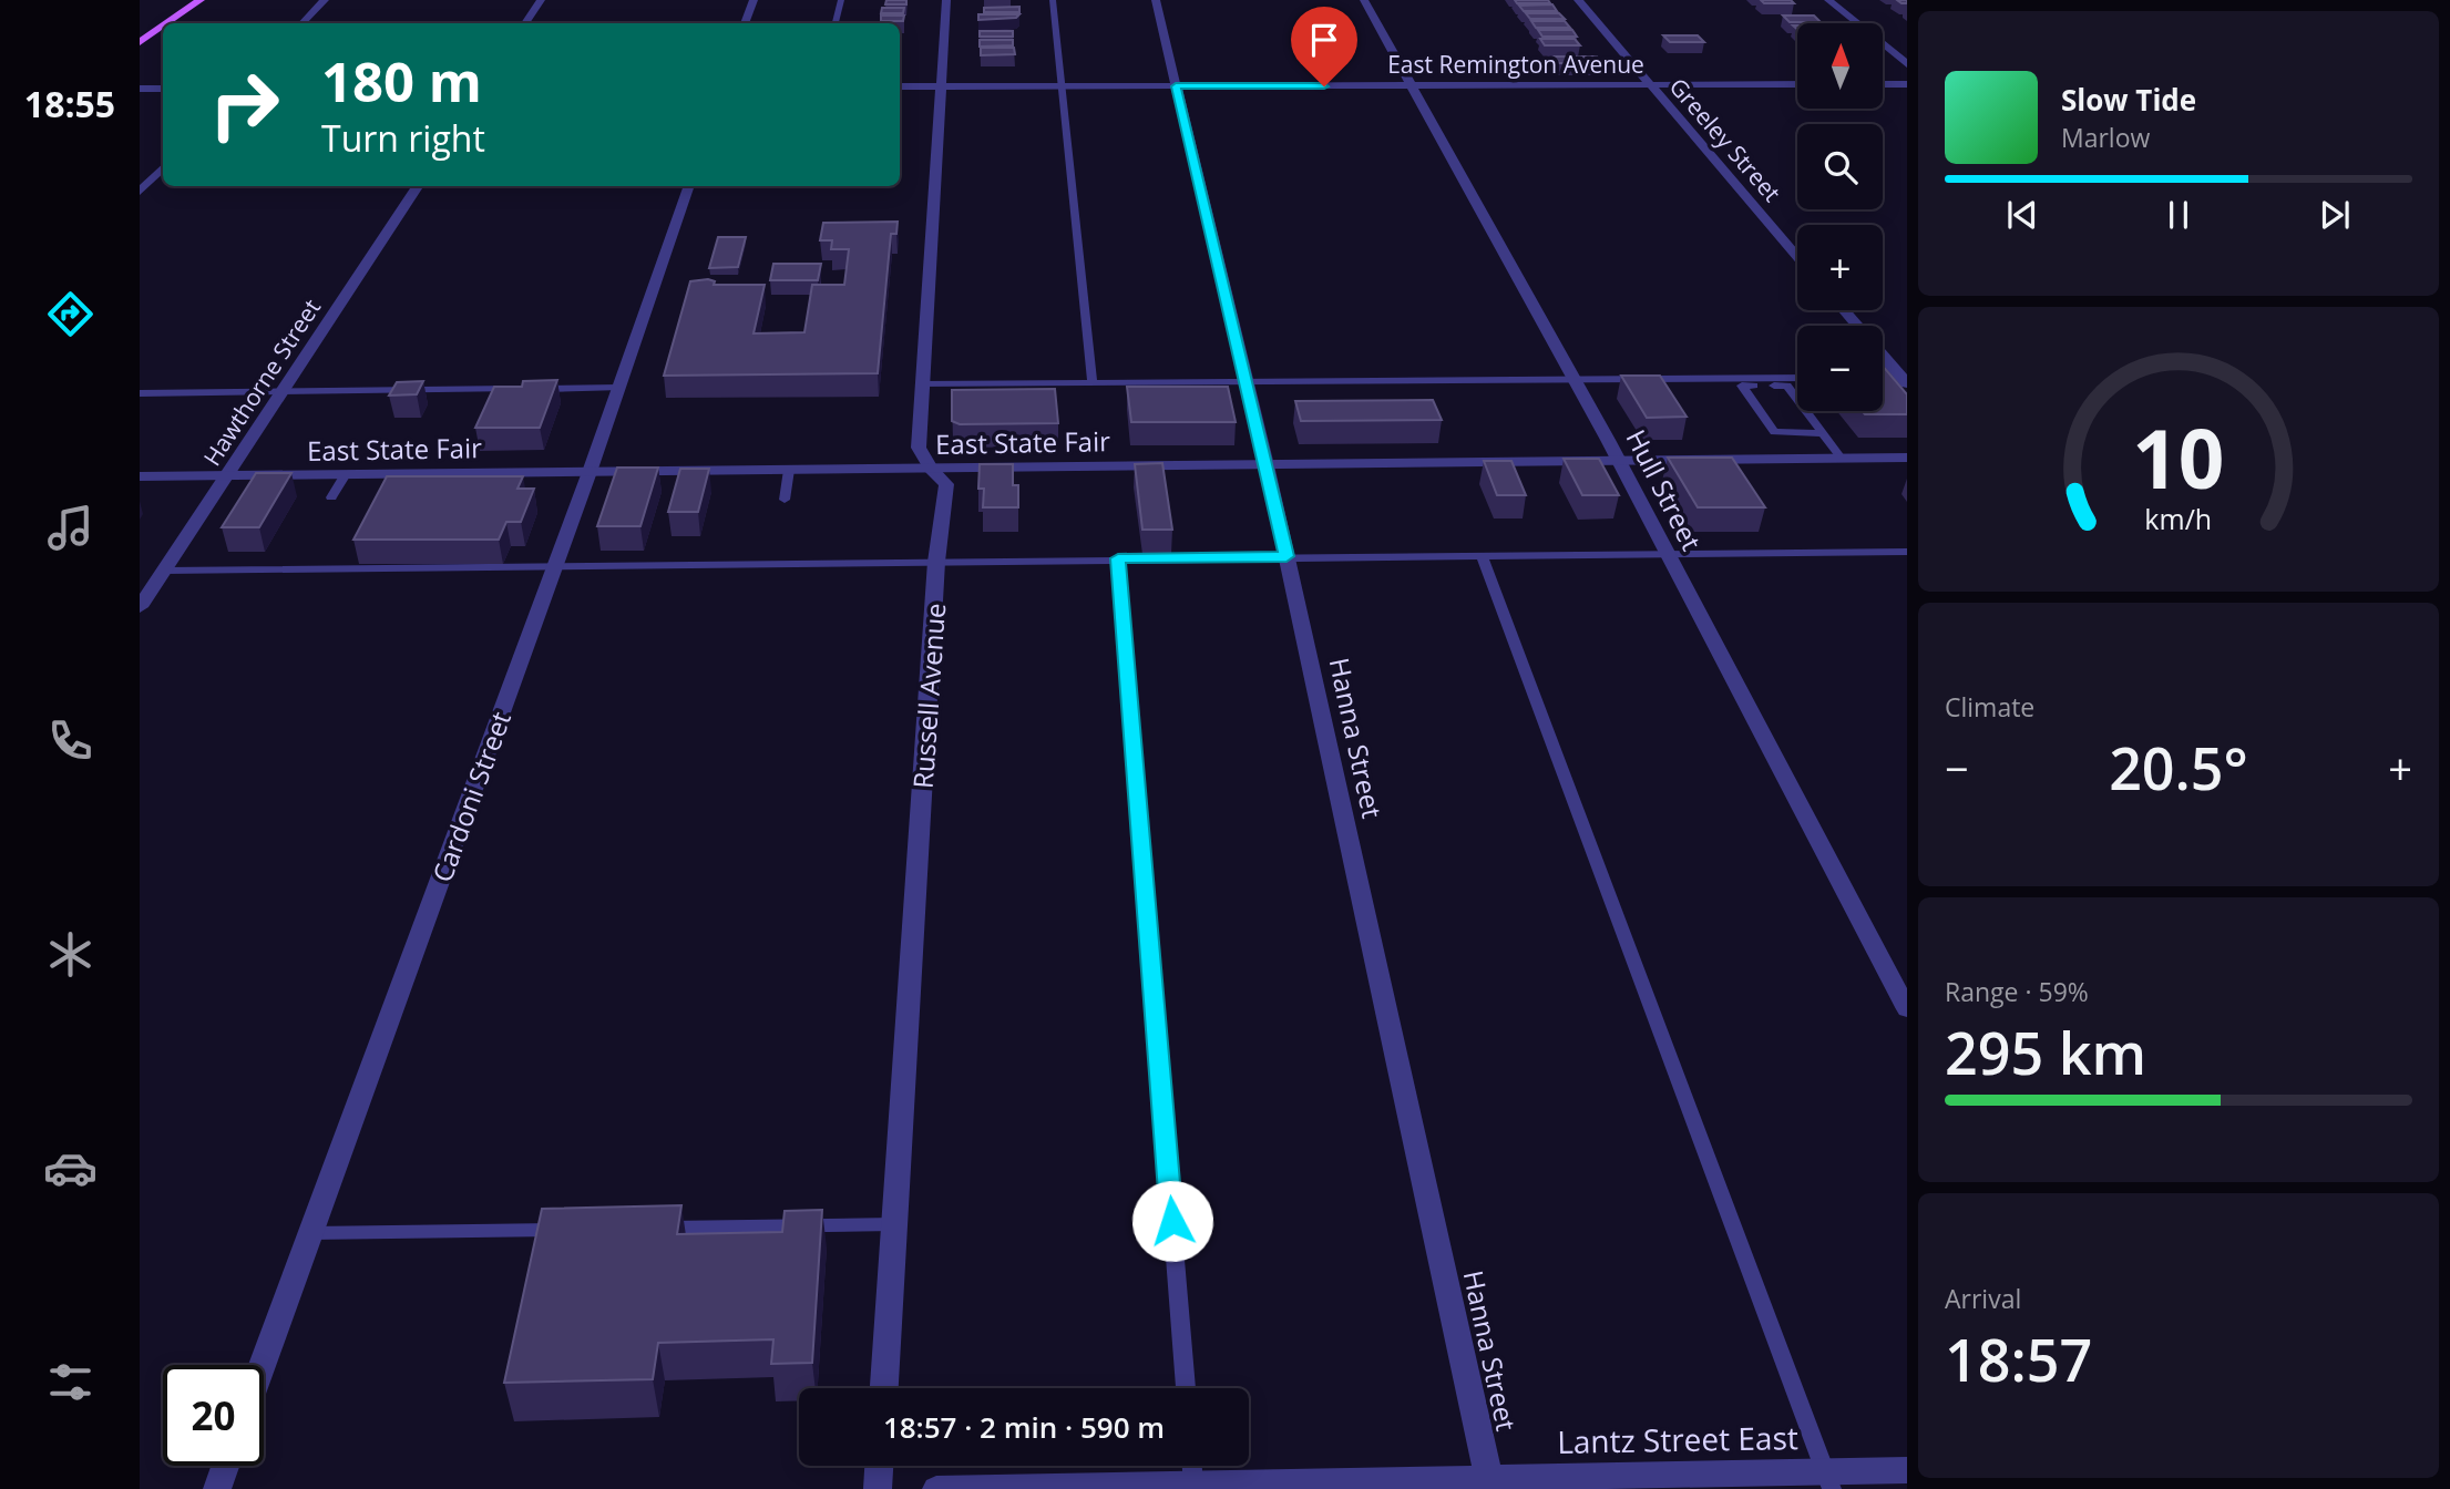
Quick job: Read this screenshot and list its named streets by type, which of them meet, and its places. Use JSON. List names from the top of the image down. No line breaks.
{"streets":{"street":["East Remington Avenue","Greeley Street","Hawthorne Street","East State Fair","Hull Street","Russell Avenue","Hanna Street","Cardoni Street","Lantz Street East"]},"crossings":[["East Remington Avenue","Greeley Street"],["East Remington Avenue","Hull Street"],["East Remington Avenue","Russell Avenue"],["East Remington Avenue","Hanna Street"],["Hawthorne Street","East State Fair"],["East State Fair","Hull Street"],["East State Fair","Russell Avenue"],["East State Fair","Hanna Street"],["East State Fair","Cardoni Street"],["Hanna Street","Lantz Street East"]],"north":"top","page":{"tabs":"18:55","map_buttons":["+","−"],"turn":["180 m","Turn right"],"song":["Slow Tide","Marlow"],"tile":["Climate",["Range · 59%","295 km"],["Arrival","18:57"]],"heat":["−","20.5°","+"],"limit":"20","trip":"18:57 · 2 min · 590 m","gauge":["10","km/h"]}}
